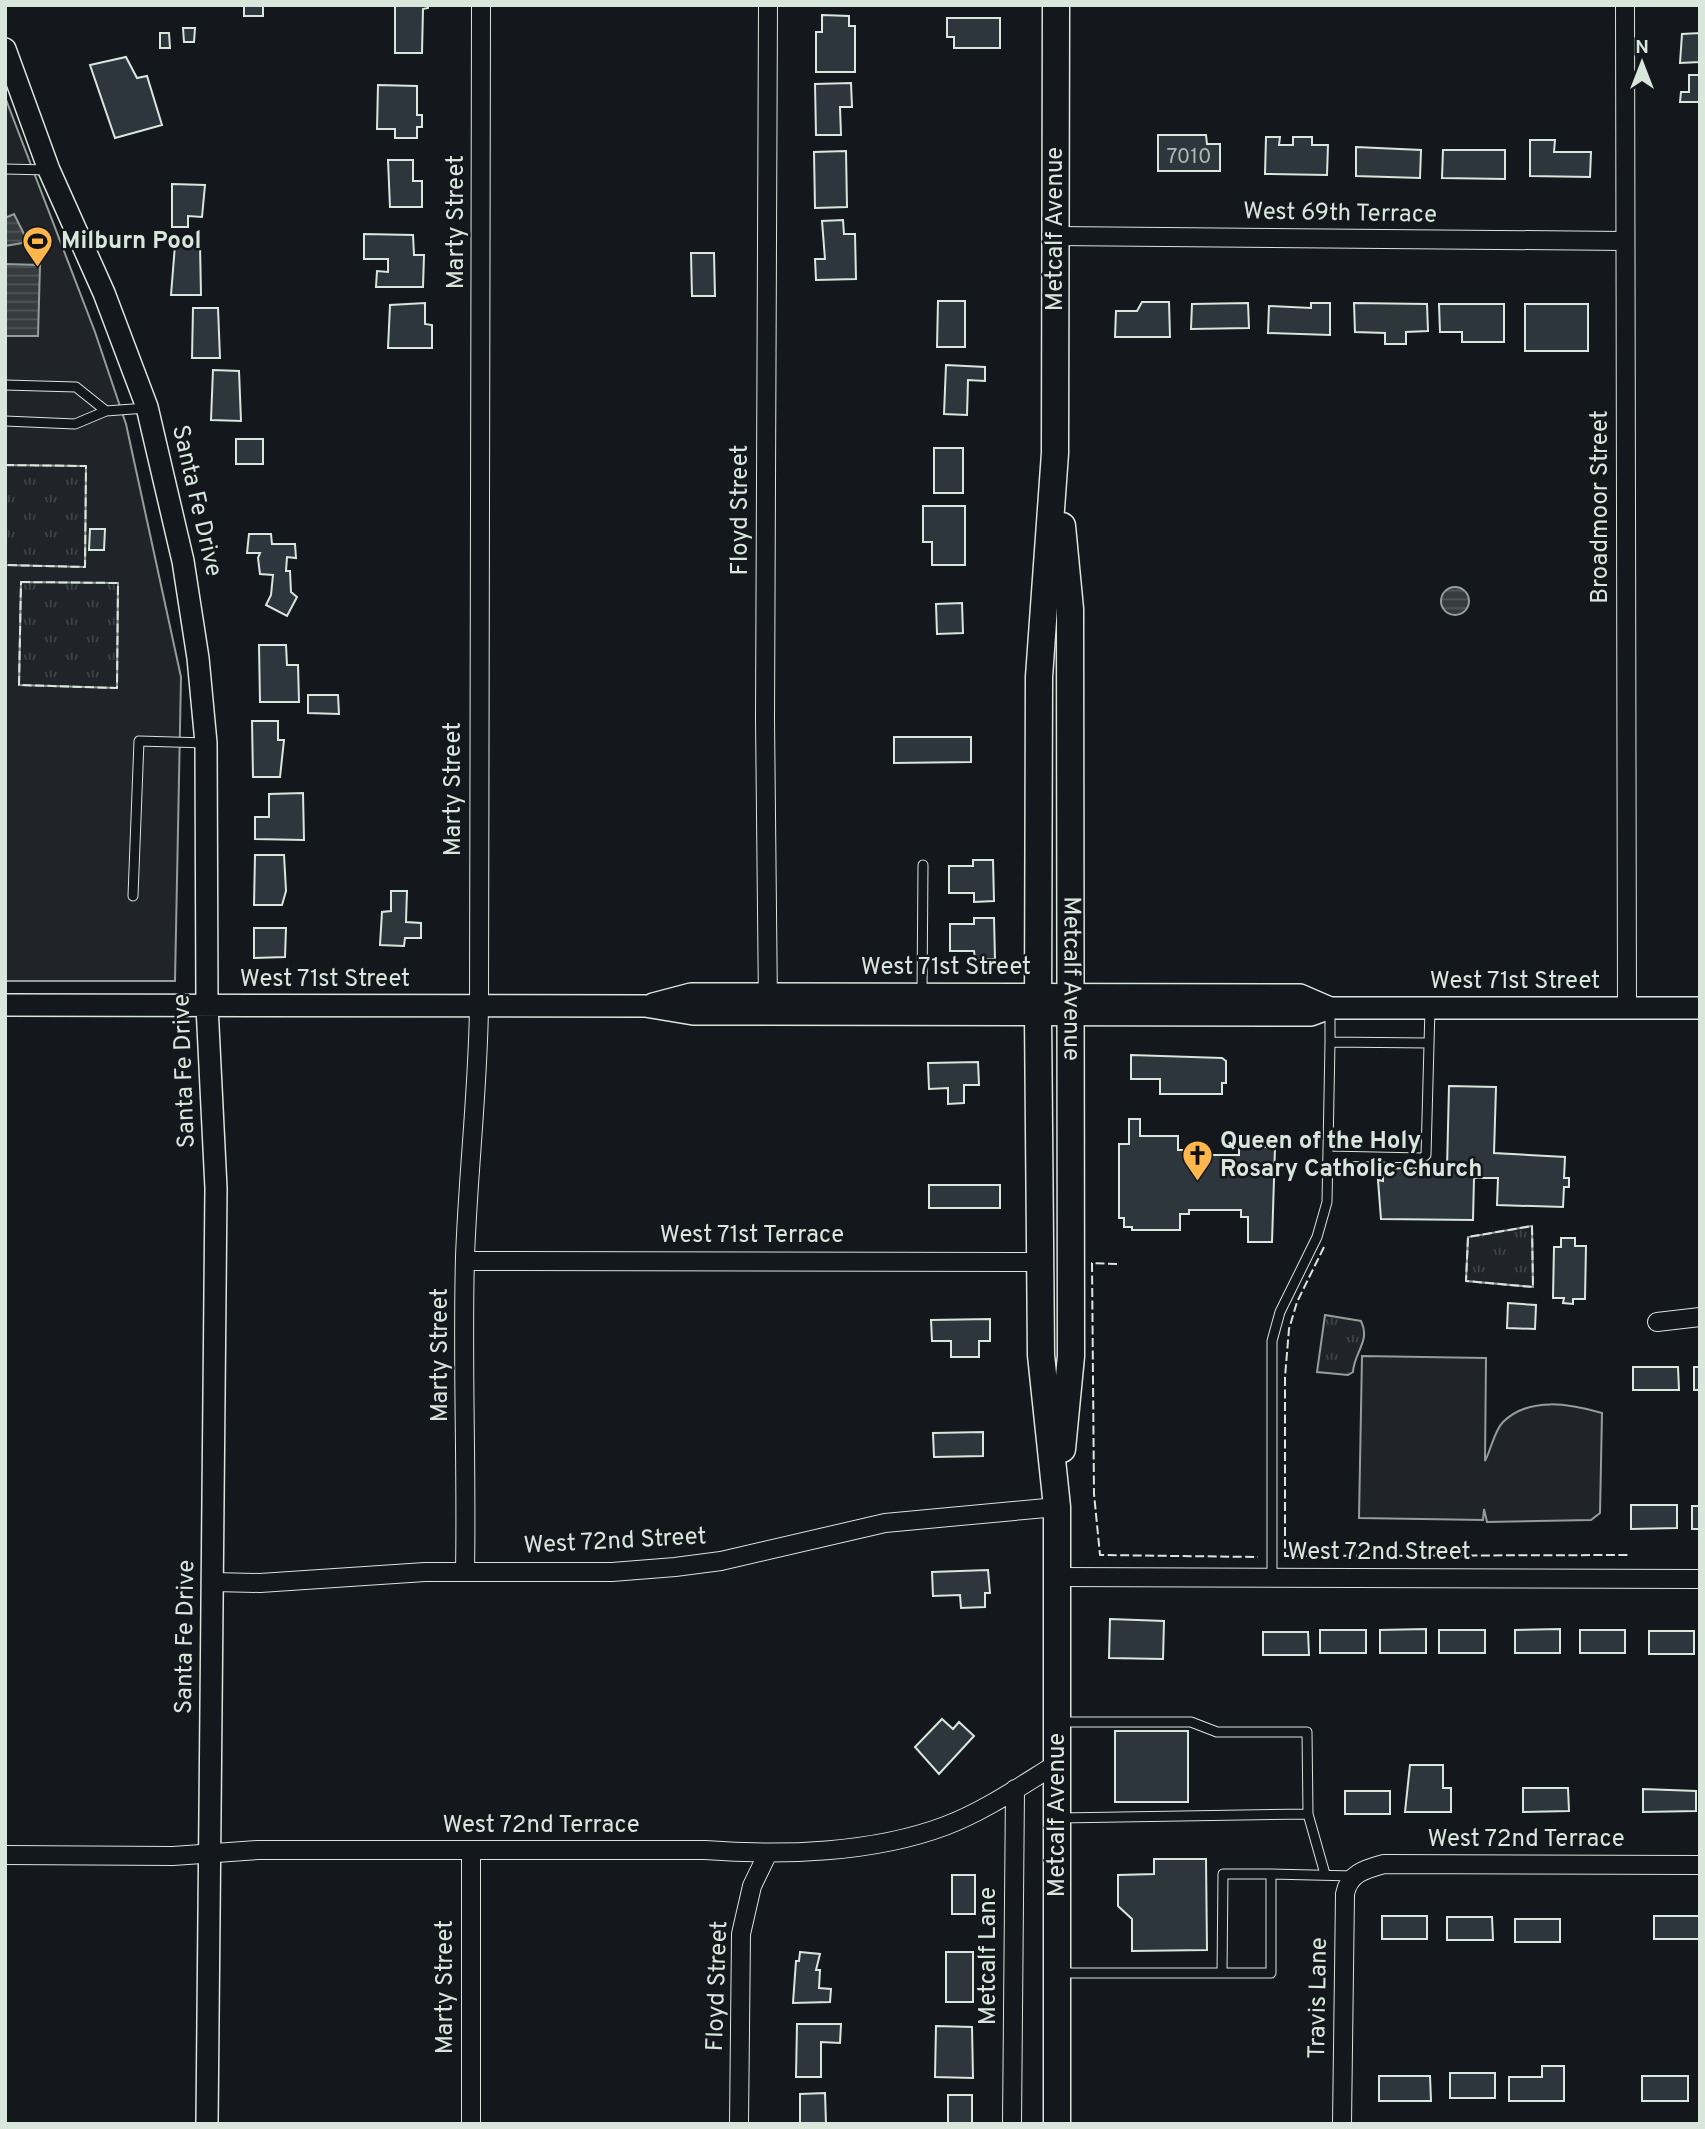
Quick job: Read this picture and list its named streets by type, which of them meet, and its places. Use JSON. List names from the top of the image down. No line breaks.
{"streets":{"main road":["Metcalf Avenue"],"street":["West 69th Terrace","Marty Street","Santa Fe Drive","Broadmoor Street","Floyd Street","West 71st Street","West 71st Terrace","West 72nd Street","West 72nd Terrace","Metcalf Lane","Travis Lane"]},"crossings":[["West 69th Terrace","Metcalf Avenue"],["West 69th Terrace","Broadmoor Street"],["Marty Street","West 71st Street"],["Marty Street","West 71st Terrace"],["Marty Street","West 72nd Street"],["Marty Street","West 72nd Terrace"],["Metcalf Avenue","West 71st Street"],["Metcalf Avenue","West 71st Terrace"],["Metcalf Avenue","West 72nd Street"],["Metcalf Avenue","West 72nd Terrace"],["Santa Fe Drive","West 71st Street"],["Santa Fe Drive","West 72nd Street"],["Santa Fe Drive","West 72nd Terrace"],["Broadmoor Street","West 71st Street"],["Floyd Street","West 71st Street"],["Floyd Street","West 72nd Terrace"],["West 72nd Terrace","Metcalf Lane"],["West 72nd Terrace","Travis Lane"]],"places":{"sports":["Milburn Pool"],"church":["Queen of the Holy Rosary Catholic Church"]},"house_numbers":["7010"],"north":"top"}
